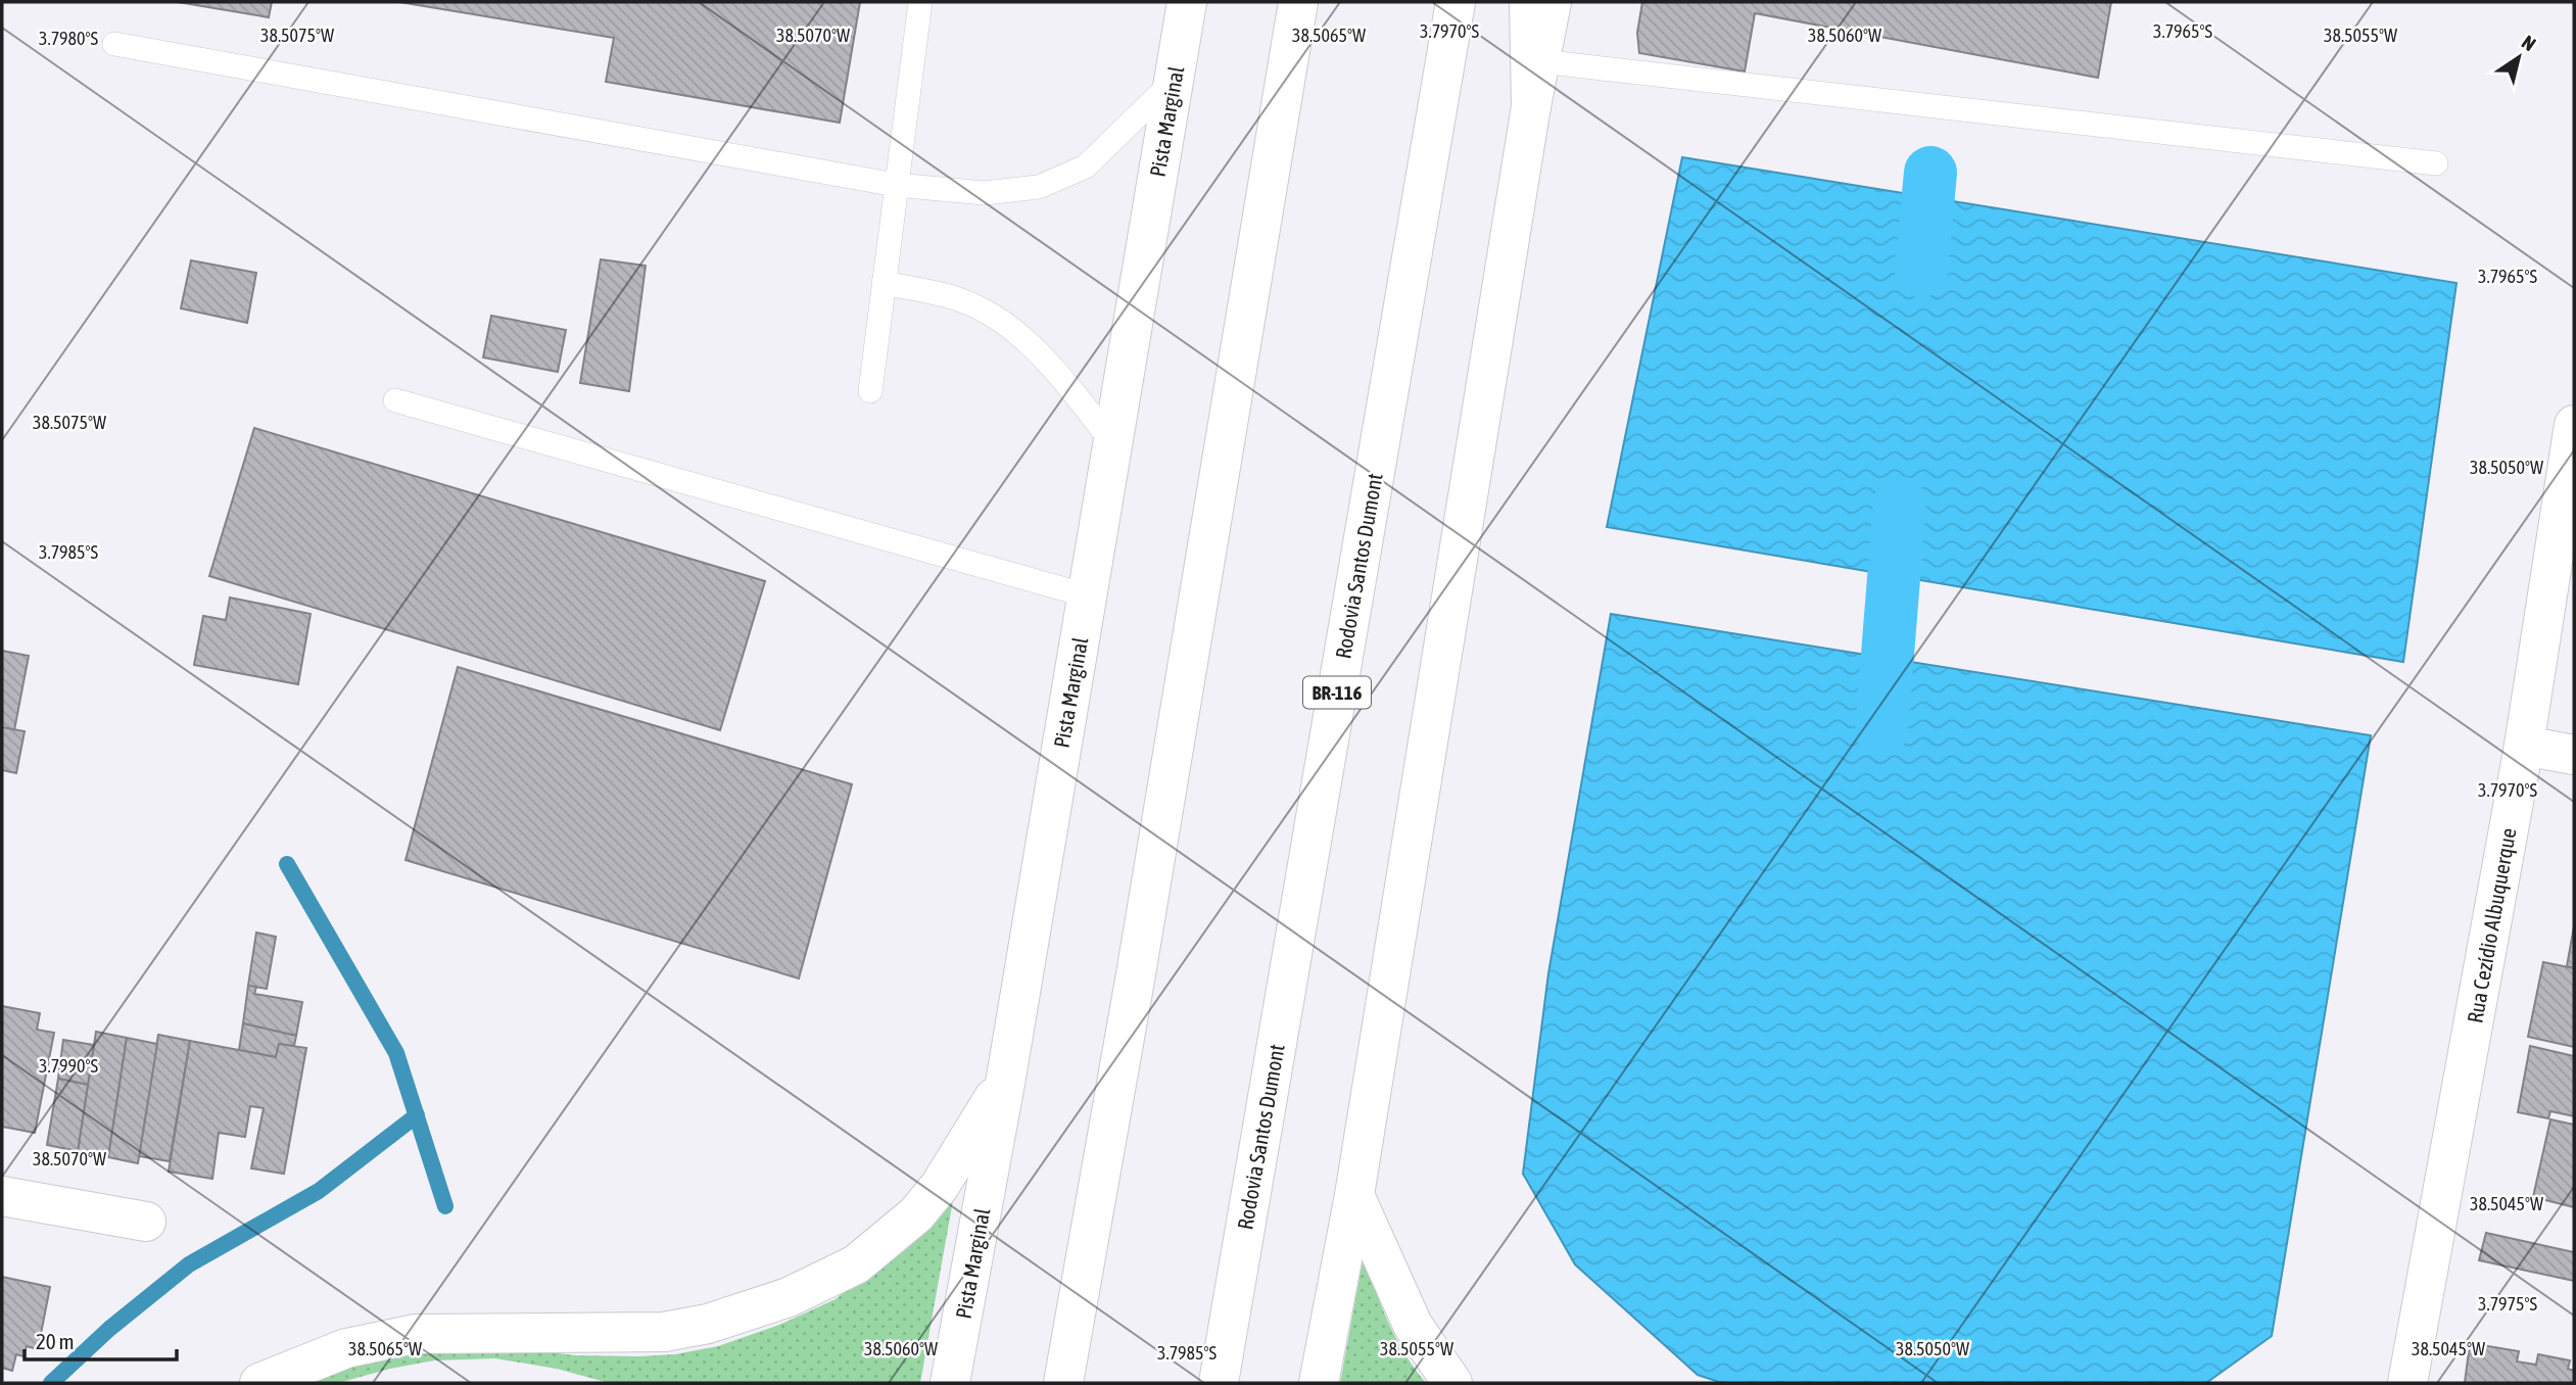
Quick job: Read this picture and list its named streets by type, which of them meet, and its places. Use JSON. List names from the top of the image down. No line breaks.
{"streets":{"main road":["Pista Marginal","Rodovia Santos Dumont","BR-116","Rua Cezídio Albuquerque"]},"scale_bar":"20 m","north":"top right","coordinates":["3.7965°S","3.7970°S","38.5075°W","38.5070°W","38.5065°W","38.5060°W","38.5055°W","3.7980°S","38.5050°W","3.7985°S","3.7990°S","38.5045°W","3.7975°S"]}
